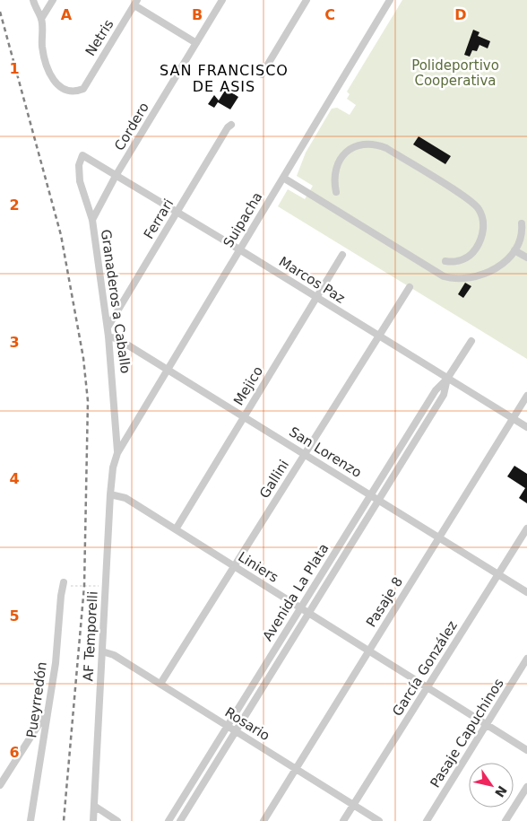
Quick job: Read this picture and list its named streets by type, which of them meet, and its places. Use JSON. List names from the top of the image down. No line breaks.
{"streets":{"street":["Netris","Cordero","Ferrari","Suipacha","Marcos Paz","Granaderos a Caballo","Mejico","San Lorenzo","Gallini","Liniers","Avenida La Plata","Pasaje 8","AF Temporelli","García González","Pueyrredón","Rosario","Pasaje Capuchinos"]},"crossings":[["Cordero","Marcos Paz"],["Cordero","Granaderos a Caballo"],["Ferrari","Marcos Paz"],["Ferrari","Granaderos a Caballo"],["Suipacha","Marcos Paz"],["Suipacha","Granaderos a Caballo"],["Suipacha","San Lorenzo"],["Suipacha","AF Temporelli"],["Marcos Paz","Granaderos a Caballo"],["Marcos Paz","Mejico"],["Marcos Paz","Gallini"],["Marcos Paz","Avenida La Plata"],["Marcos Paz","Pasaje 8"],["Granaderos a Caballo","San Lorenzo"],["Granaderos a Caballo","AF Temporelli"],["Mejico","San Lorenzo"],["Mejico","Liniers"],["San Lorenzo","Gallini"],["San Lorenzo","Avenida La Plata"],["San Lorenzo","Pasaje 8"],["San Lorenzo","García González"],["Gallini","Liniers"],["Gallini","Rosario"],["Liniers","Avenida La Plata"],["Liniers","Pasaje 8"],["Liniers","AF Temporelli"],["Liniers","García González"],["Liniers","Pasaje Capuchinos"],["Avenida La Plata","Rosario"],["Pasaje 8","Rosario"],["AF Temporelli","Rosario"],["García González","Rosario"]],"districts":["SAN FRANCISCO DE ASIS"],"parks":["Polideportivo Cooperativa"],"north":"bottom right","grid":{"columns":["A","B","C","D"],"rows":["1","2","3","4","5","6"]}}
